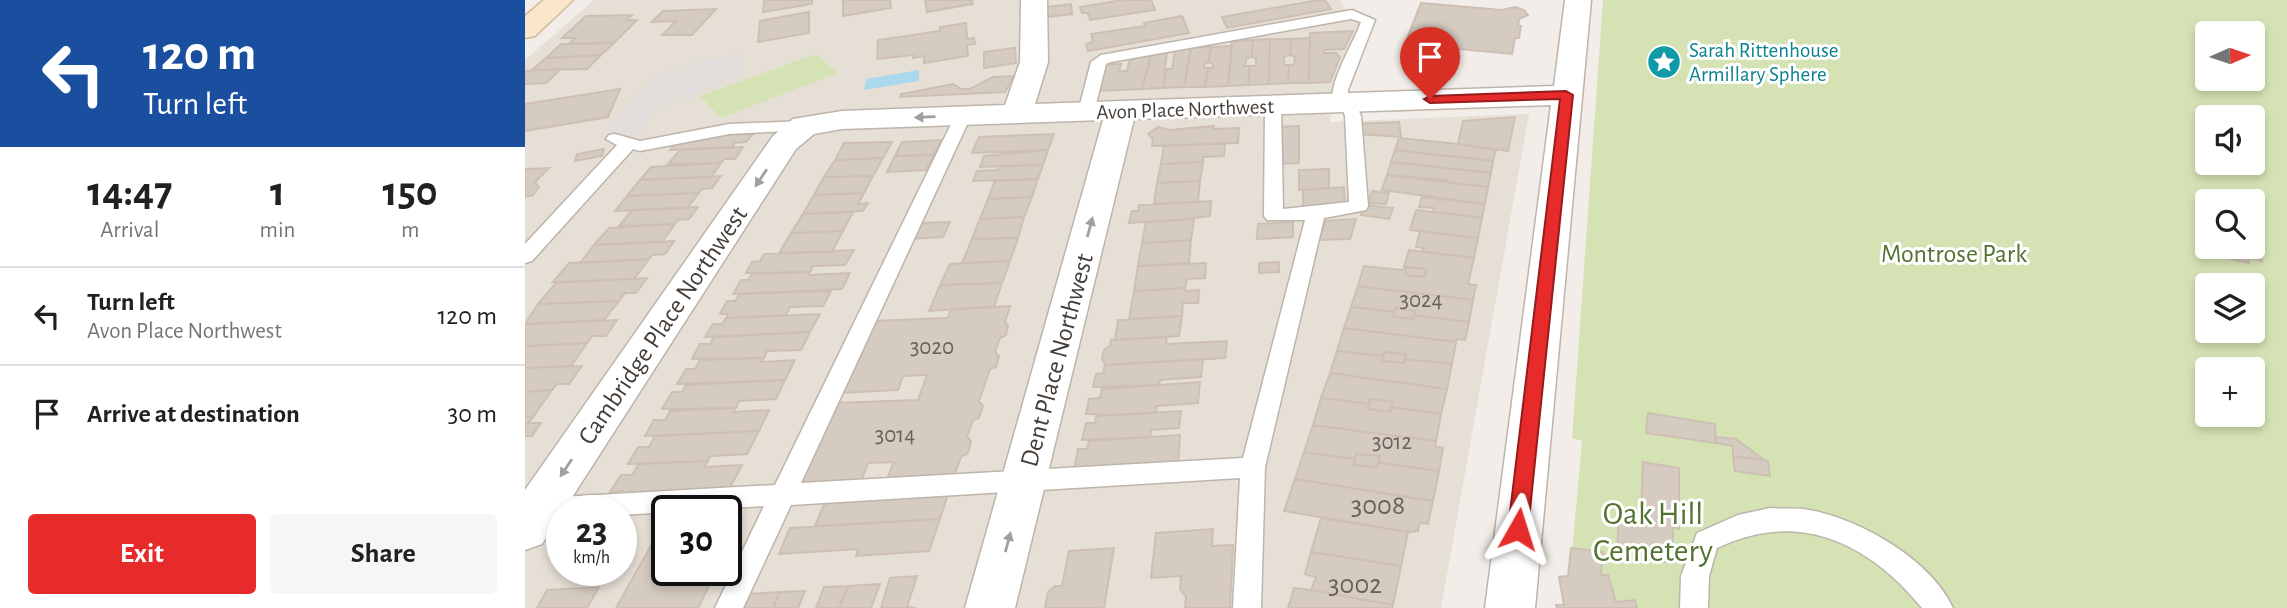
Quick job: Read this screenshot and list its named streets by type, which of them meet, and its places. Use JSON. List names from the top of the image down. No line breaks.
{"streets":{"street":["Avon Place Northwest","Cambridge Place Northwest","Dent Place Northwest"]},"crossings":[["Avon Place Northwest","Cambridge Place Northwest"],["Avon Place Northwest","Dent Place Northwest"]],"one_way":["Cambridge Place Northwest","Dent Place Northwest"],"parks":["Montrose Park","Oak Hill Cemetery"],"places":{"place":["Sarah Rittenhouse Armillary Sphere"]},"house_numbers":["3024","3020","3014","3012","3008","3002"],"north":"right","page":{"turn":["120 m","Turn left"],"map_buttons":"+","eta":["14:47","Arrival","1","min","150","m"],"list":[{"name":"Turn left","note":"Avon Place Northwest","value":"120 m"},{"name":"Arrive at destination","value":"30 m"}],"speed":"23 km/h","limit":"30","buttons":["Exit","Share"]}}
